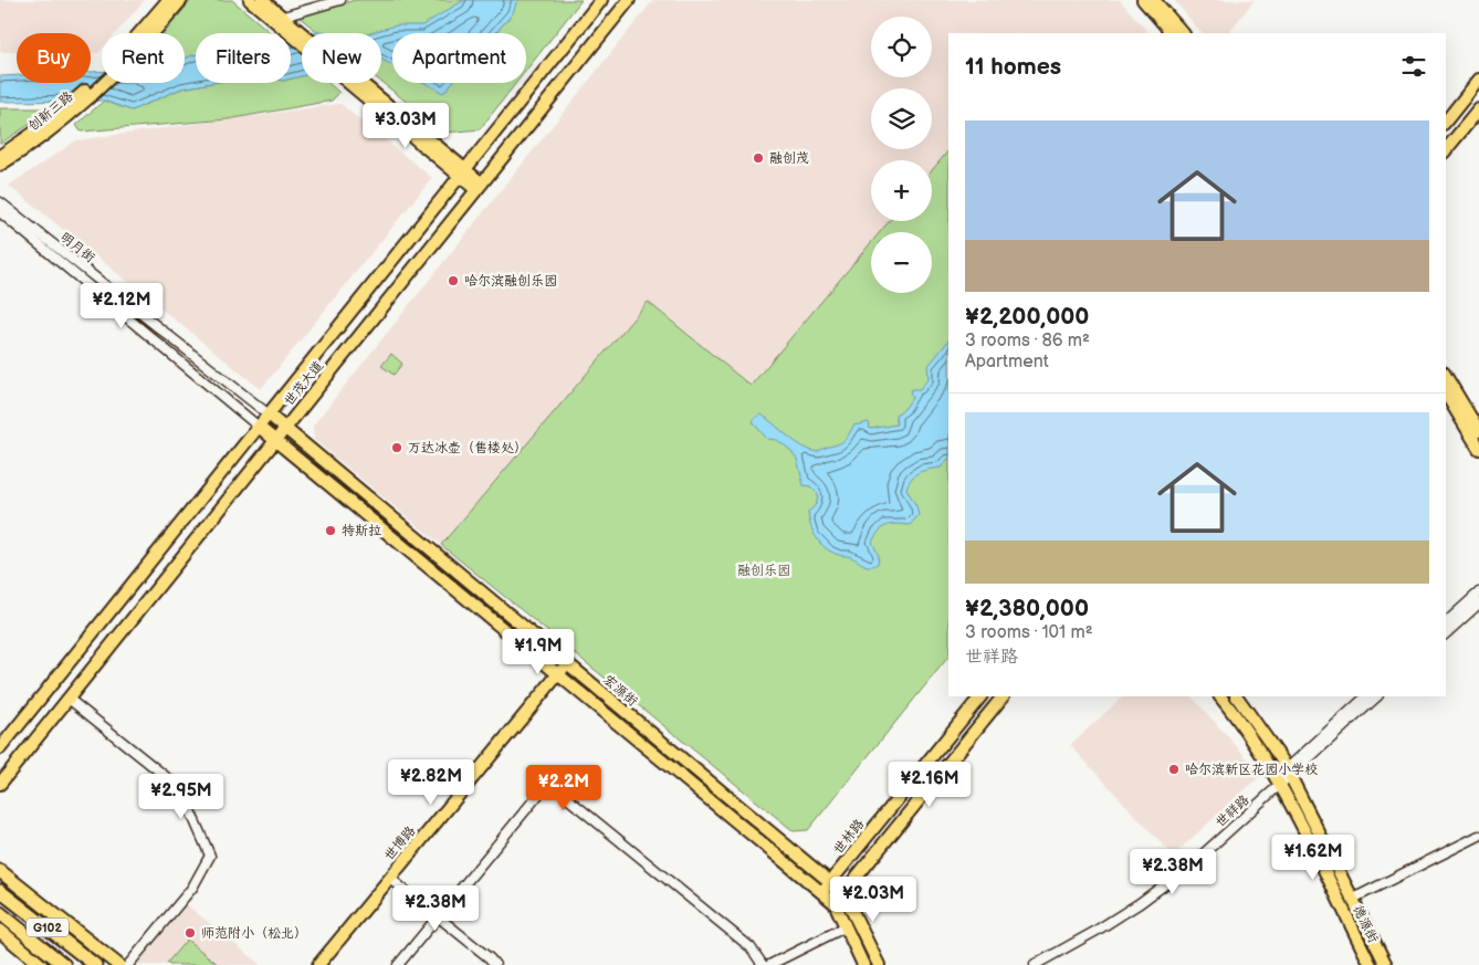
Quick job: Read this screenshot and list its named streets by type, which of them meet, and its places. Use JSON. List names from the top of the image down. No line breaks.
{"streets":{"highway":["G102"],"main road":["创新三路","世茂大道","宏源街","世林路","世博路","德源街"],"street":["明月街","世祥路"]},"crossings":[["明月街","世茂大道"],["明月街","宏源街"],["世茂大道","宏源街"],["宏源街","世林路"],["宏源街","世博路"],["世祥路","德源街"]],"parks":["融创乐园"],"places":["融创茂","哈尔滨融创乐园","万达冰壶（售楼处）","特斯拉","哈尔滨新区花园小学校","师范附小（松北）"],"page":{"map_buttons":["+","−"],"chip":["Buy","Rent","Filters","New","Apartment"],"heading":"11 homes","list":[{"name":"¥2,200,000","note":"3 rooms · 86 m² · Apartment"},{"name":"¥2,380,000","note":"3 rooms · 101 m² · 世祥路"}],"price":["¥3.03M","¥2.12M","¥1.9M","¥2.82M","¥2.16M","¥2.2M","¥2.95M","¥1.62M","¥2.38M","¥2.03M","¥2.38M"]}}
